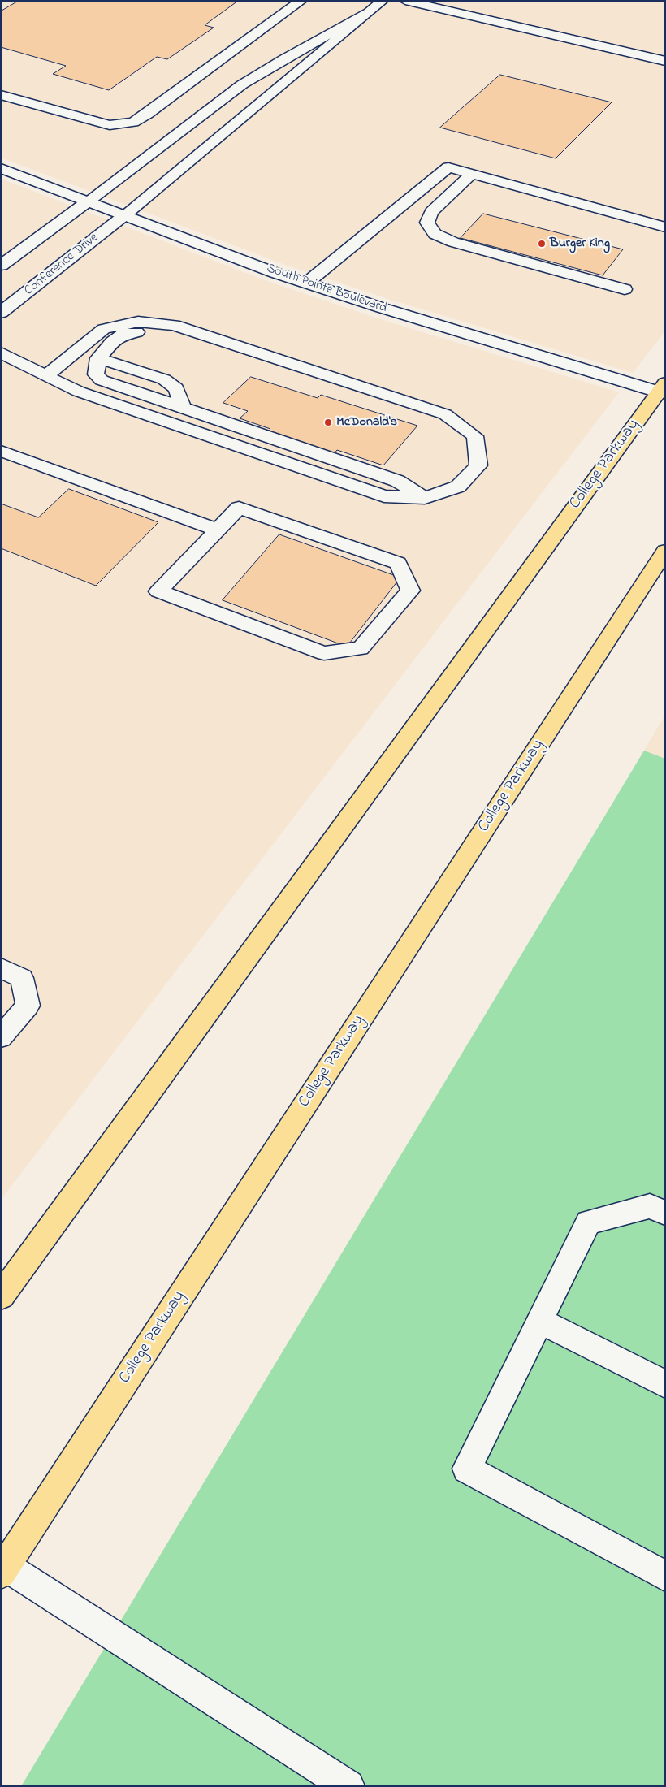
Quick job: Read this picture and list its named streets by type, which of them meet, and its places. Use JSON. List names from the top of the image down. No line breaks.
{"streets":{"main road":["College Parkway"],"street":["Conference Drive","South Pointe Boulevard"]},"crossings":[["Conference Drive","South Pointe Boulevard"],["South Pointe Boulevard","College Parkway"]],"places":["Burger King","McDonald's"]}
